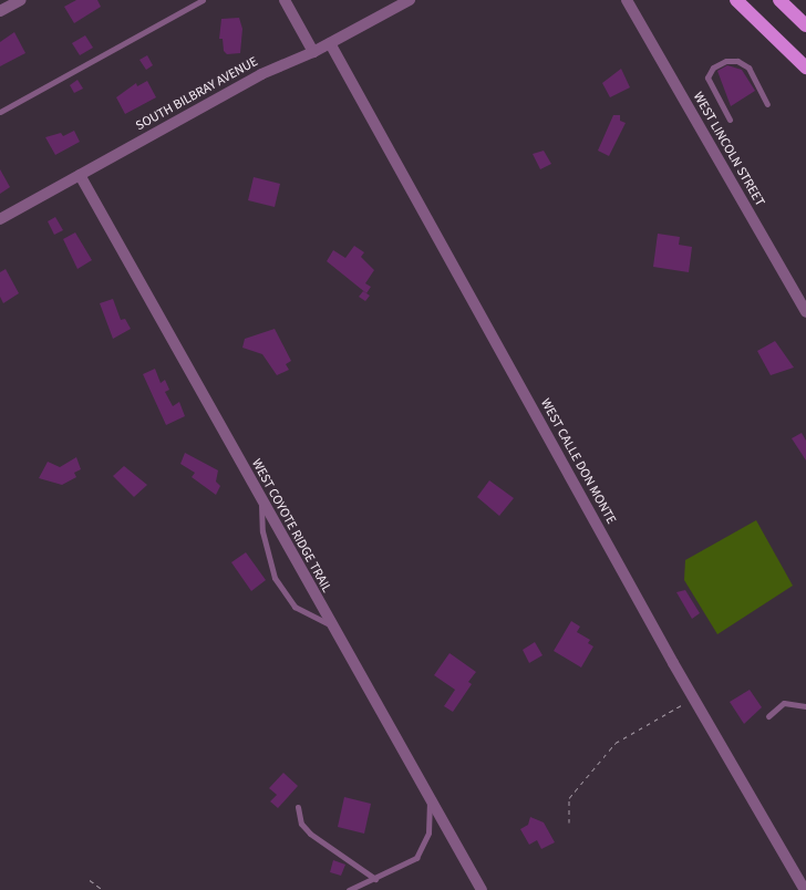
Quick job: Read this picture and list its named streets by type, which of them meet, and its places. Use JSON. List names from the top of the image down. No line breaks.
{"streets":{"street":["SOUTH BILBRAY AVENUE","WEST LINCOLN STREET","WEST CALLE DON MONTE","WEST COYOTE RIDGE TRAIL"]},"crossings":[["SOUTH BILBRAY AVENUE","WEST CALLE DON MONTE"],["SOUTH BILBRAY AVENUE","WEST COYOTE RIDGE TRAIL"]]}
